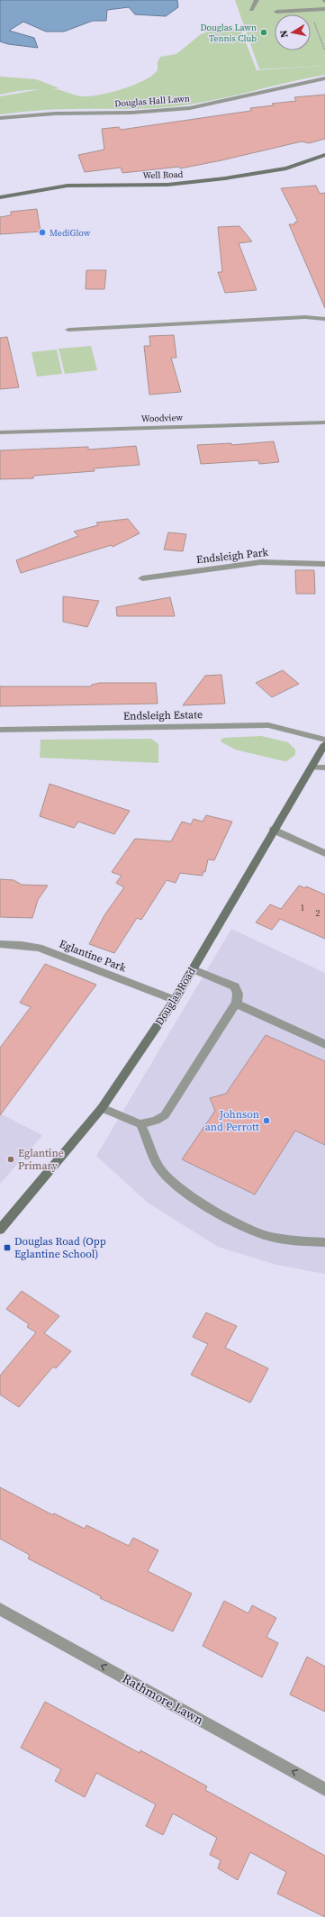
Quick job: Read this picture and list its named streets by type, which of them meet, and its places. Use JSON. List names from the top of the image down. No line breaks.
{"streets":{"main road":["Well Road","Douglas Road"],"street":["Douglas Hall Lawn","Woodview","Endsleigh Park","Endsleigh Estate","Eglantine Park","Rathmore Lawn"]},"crossings":[["Eglantine Park","Douglas Road"]],"one_way":["Rathmore Lawn"],"places":{"other":["Douglas Lawn Tennis Club","MediGlow","Johnson and Perrott","Eglantine Primary"],"transit":["Douglas Road (Opp Eglantine School)"]},"house_numbers":["1","2"],"north":"left"}
